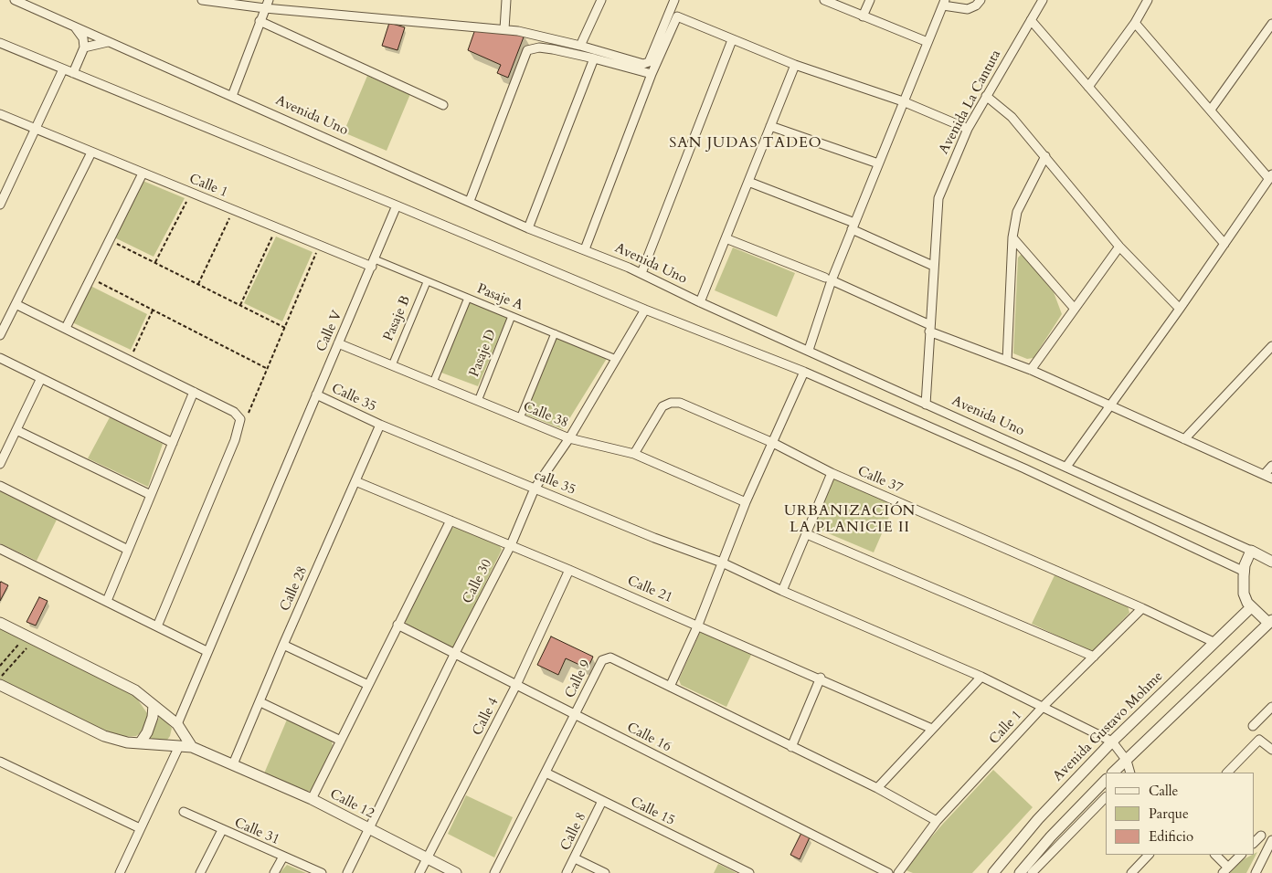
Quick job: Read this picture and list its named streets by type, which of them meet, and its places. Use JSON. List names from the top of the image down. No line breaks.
{"streets":{"street":["Avenida La Cantuta","Avenida Uno","Calle 1","Pasaje A","Pasaje B","Calle V","Pasaje D","Calle 35","Calle 38","Calle 37","calle 35","Calle 30","Calle 28","Calle 21","Calle 9","Calle 4","Avenida Gustavo Mohme","Calle 16","Calle 12","Calle 15","Calle 31","Calle 8"]},"crossings":[["Avenida La Cantuta","Avenida Uno"],["Calle 1","Pasaje A"],["Calle 1","Calle V"],["Calle 1","Calle 37"],["Calle 1","calle 35"],["Calle 1","Calle 9"],["Pasaje A","Pasaje B"],["Pasaje A","Calle V"],["Pasaje A","Pasaje D"],["Pasaje A","Calle 30"],["Pasaje B","Calle 38"],["Calle V","Calle 35"],["Calle V","Calle 38"],["Pasaje D","Calle 38"],["Calle 35","calle 35"],["Calle 35","Calle 28"],["Calle 38","Calle 37"],["Calle 38","Calle 30"],["Calle 37","Avenida Gustavo Mohme"],["calle 35","Calle 30"],["calle 35","Calle 28"],["calle 35","Avenida Gustavo Mohme"],["Calle 30","Calle 21"],["Calle 30","Calle 16"],["Calle 30","Calle 12"],["Calle 28","Calle 21"],["Calle 28","Calle 12"],["Calle 21","Calle 4"],["Calle 9","Calle 16"],["Calle 9","Calle 15"],["Calle 4","Calle 16"],["Calle 4","Calle 12"],["Calle 15","Calle 8"]],"districts":["SAN JUDAS TADEO","URBANIZACIÓN LA PLANICIE II"],"legend":["Calle","Parque","Edificio"]}
